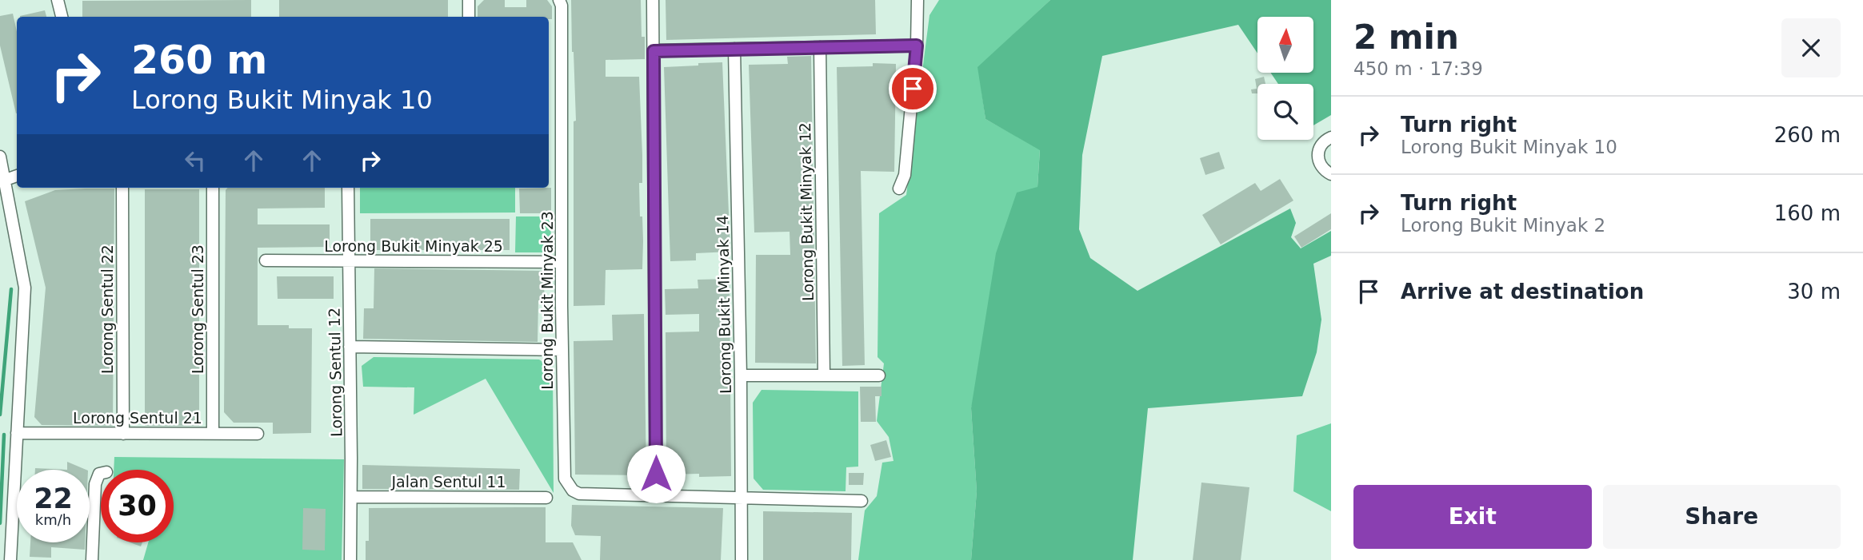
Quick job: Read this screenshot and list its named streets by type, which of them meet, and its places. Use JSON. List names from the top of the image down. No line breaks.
{"streets":{"street":["Lorong Bukit Minyak 12","Lorong Bukit Minyak 25","Lorong Bukit Minyak 23","Lorong Bukit Minyak 14","Lorong Sentul 22","Lorong Sentul 23","Lorong Sentul 12","Lorong Sentul 21","Jalan Sentul 11"]},"crossings":[["Lorong Bukit Minyak 25","Lorong Bukit Minyak 23"],["Lorong Bukit Minyak 25","Lorong Sentul 12"],["Lorong Sentul 22","Lorong Sentul 21"],["Lorong Sentul 23","Lorong Sentul 21"],["Lorong Sentul 12","Jalan Sentul 11"]],"north":"top","page":{"heading":["2 min","450 m · 17:39"],"turn":["260 m","Lorong Bukit Minyak 10"],"list":[{"name":"Turn right","note":"Lorong Bukit Minyak 10","value":"260 m"},{"name":"Turn right","note":"Lorong Bukit Minyak 2","value":"160 m"},{"name":"Arrive at destination","value":"30 m"}],"speed":"22 km/h","limit":"30","buttons":["Exit","Share"]}}
